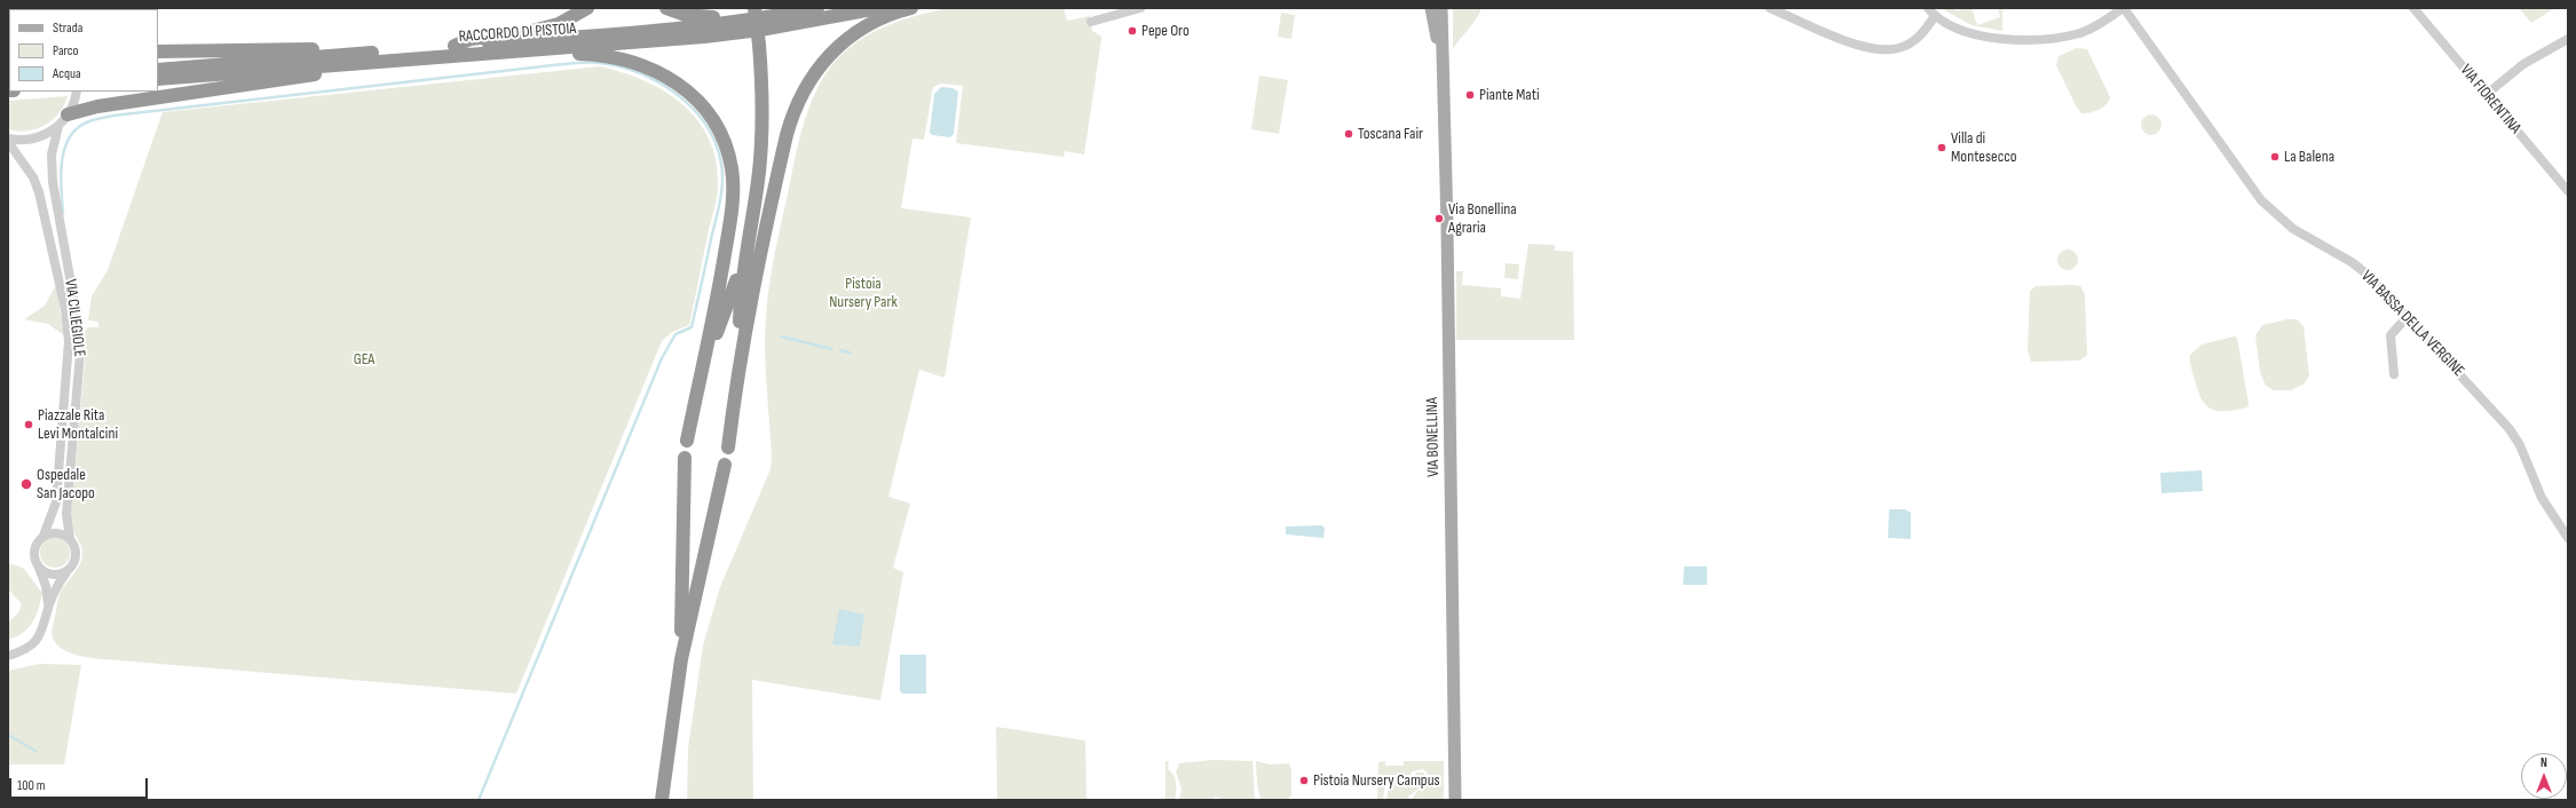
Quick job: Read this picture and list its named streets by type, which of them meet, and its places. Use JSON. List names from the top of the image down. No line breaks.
{"streets":{"highway":["RACCORDO DI PISTOIA"],"main road":["VIA BONELLINA"],"street":["VIA FIORENTINA","VIA CILIEGIOLE","VIA BASSA DELLA VERGINE"]},"parks":["Pistoia Nursery Park","GEA"],"places":["Pepe Oro","Piante Mati","Toscana Fair","Villa di Montesecco","La Balena","Via Bonellina Agraria","Piazzale Rita Levi Montalcini","Ospedale San Jacopo","Pistoia Nursery Campus"],"legend":["Strada","Parco","Acqua"],"scale_bar":"100 m","north":"top"}
